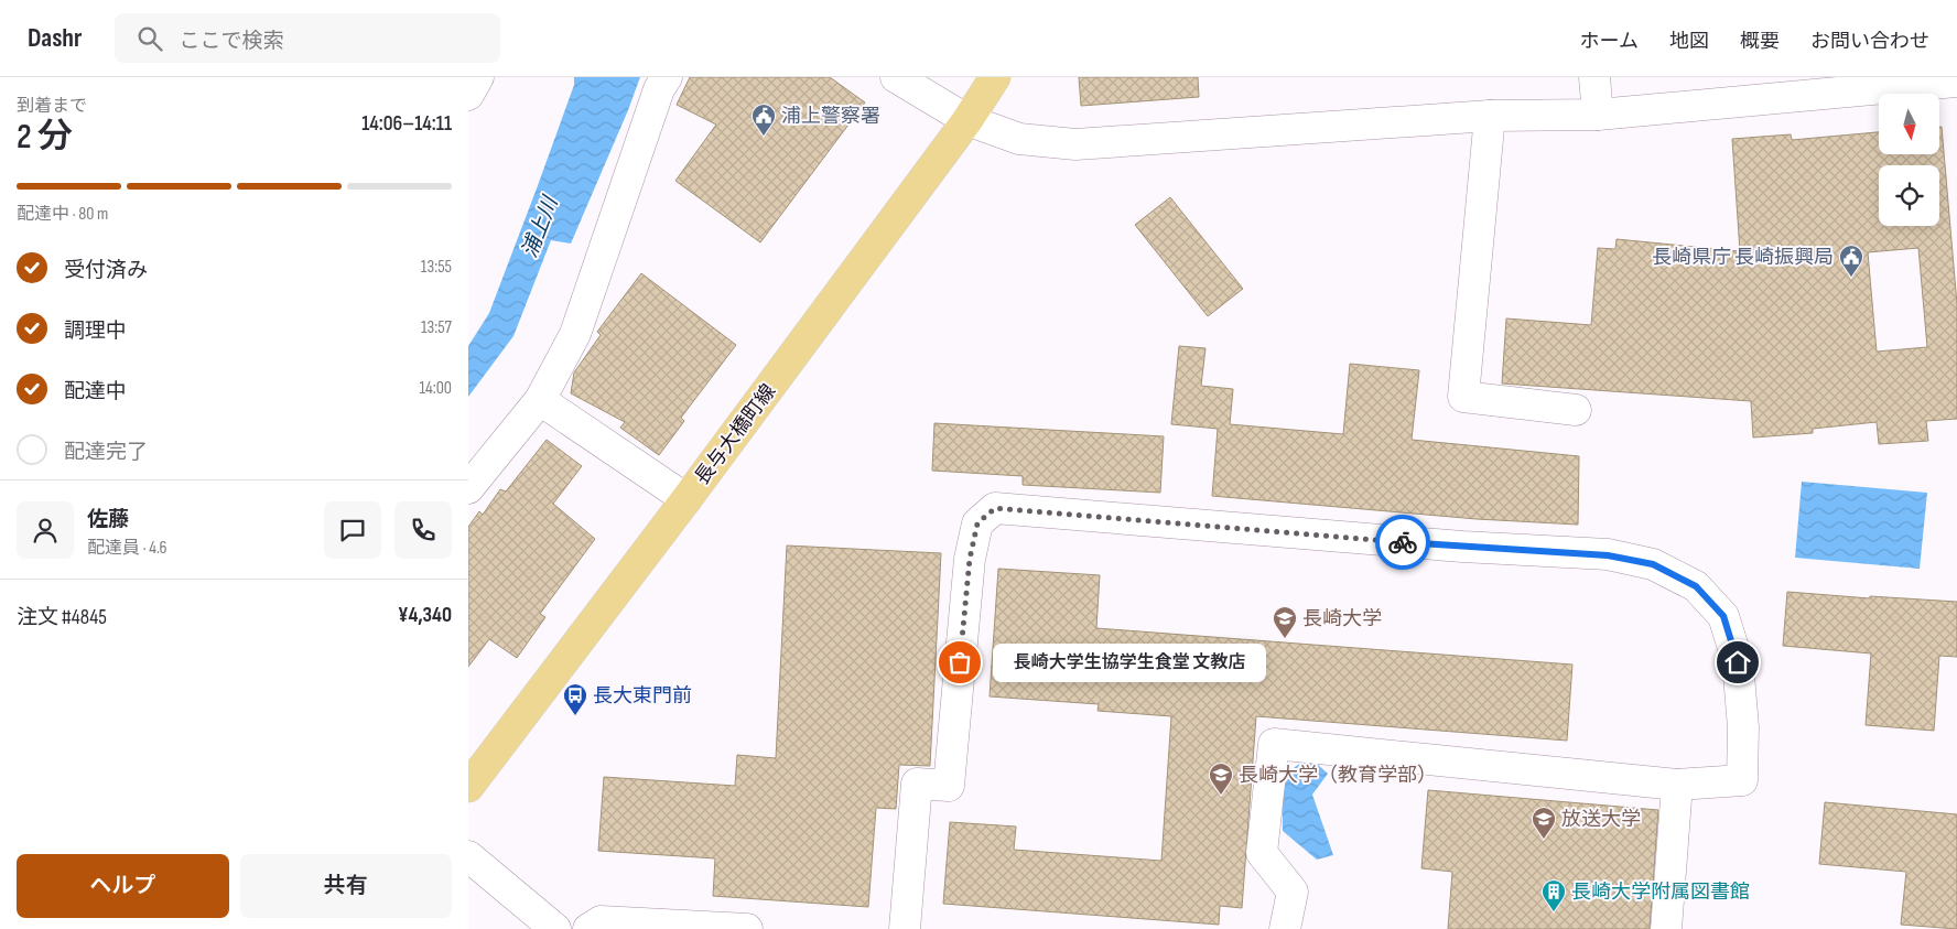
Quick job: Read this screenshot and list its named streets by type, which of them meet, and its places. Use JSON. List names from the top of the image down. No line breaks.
{"streets":{"main road":["長与大橋町線"]},"water":["浦上川"],"places":{"public building":["浦上警察署","長崎県庁 長崎振興局"],"school or university":["長崎大学","長崎大学（教育学部）","放送大学"],"other":["長崎大学生協学生食堂 文教店"],"bus stop":["長大東門前"],"building":["長崎大学附属図書館"]},"north":"bottom","page":{"header":"Dashr","search":"ここで検索","nav":["ホーム","地図","概要","お問い合わせ"],"heading":["2 分","到着まで","14:06–14:11"],"panel":["佐藤","配達員 · 4.6","注文 #4845","¥4,340"],"bar":"配達中 · 80 m","list":[["受付済み","13:55"],["調理中","13:57"],["配達中","14:00"],"配達完了"],"bubble":"長崎大学生協学生食堂 文教店","buttons":["ヘルプ","共有"]}}
